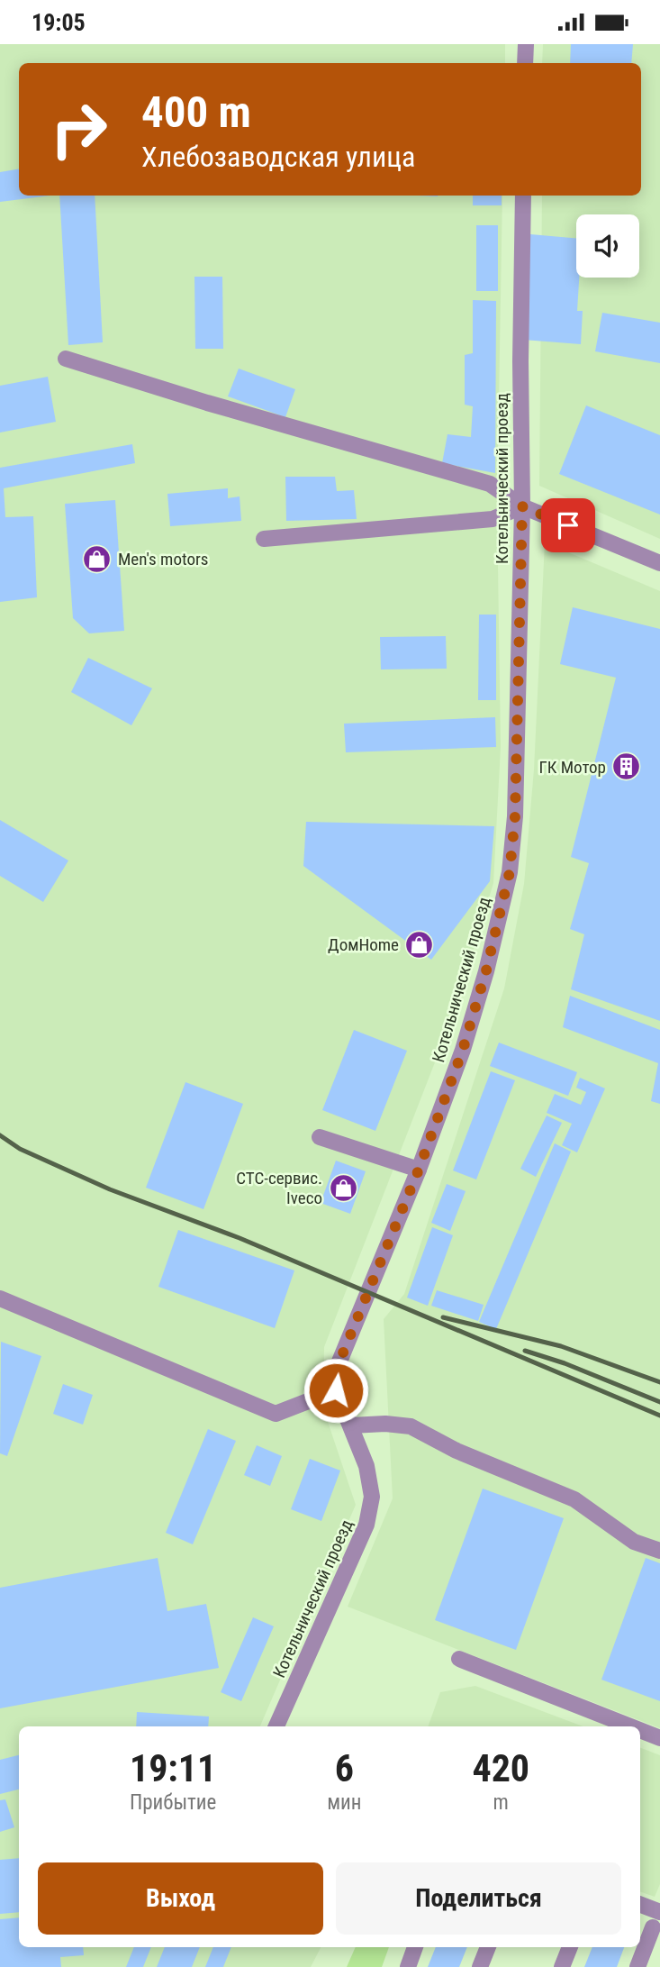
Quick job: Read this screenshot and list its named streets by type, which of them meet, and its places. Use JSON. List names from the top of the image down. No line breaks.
{"streets":{"street":["Котельнический проезд"]},"places":{"shop":["Men's motors","ДомHome","СТС-сервис. Iveco"],"building":["ГК Мотор"]},"page":{"status":"19:05","turn":["400 m","Хлебозаводская улица"],"eta":["19:11","Прибытие","6","мин","420","m"],"buttons":["Выход","Поделиться"]}}
